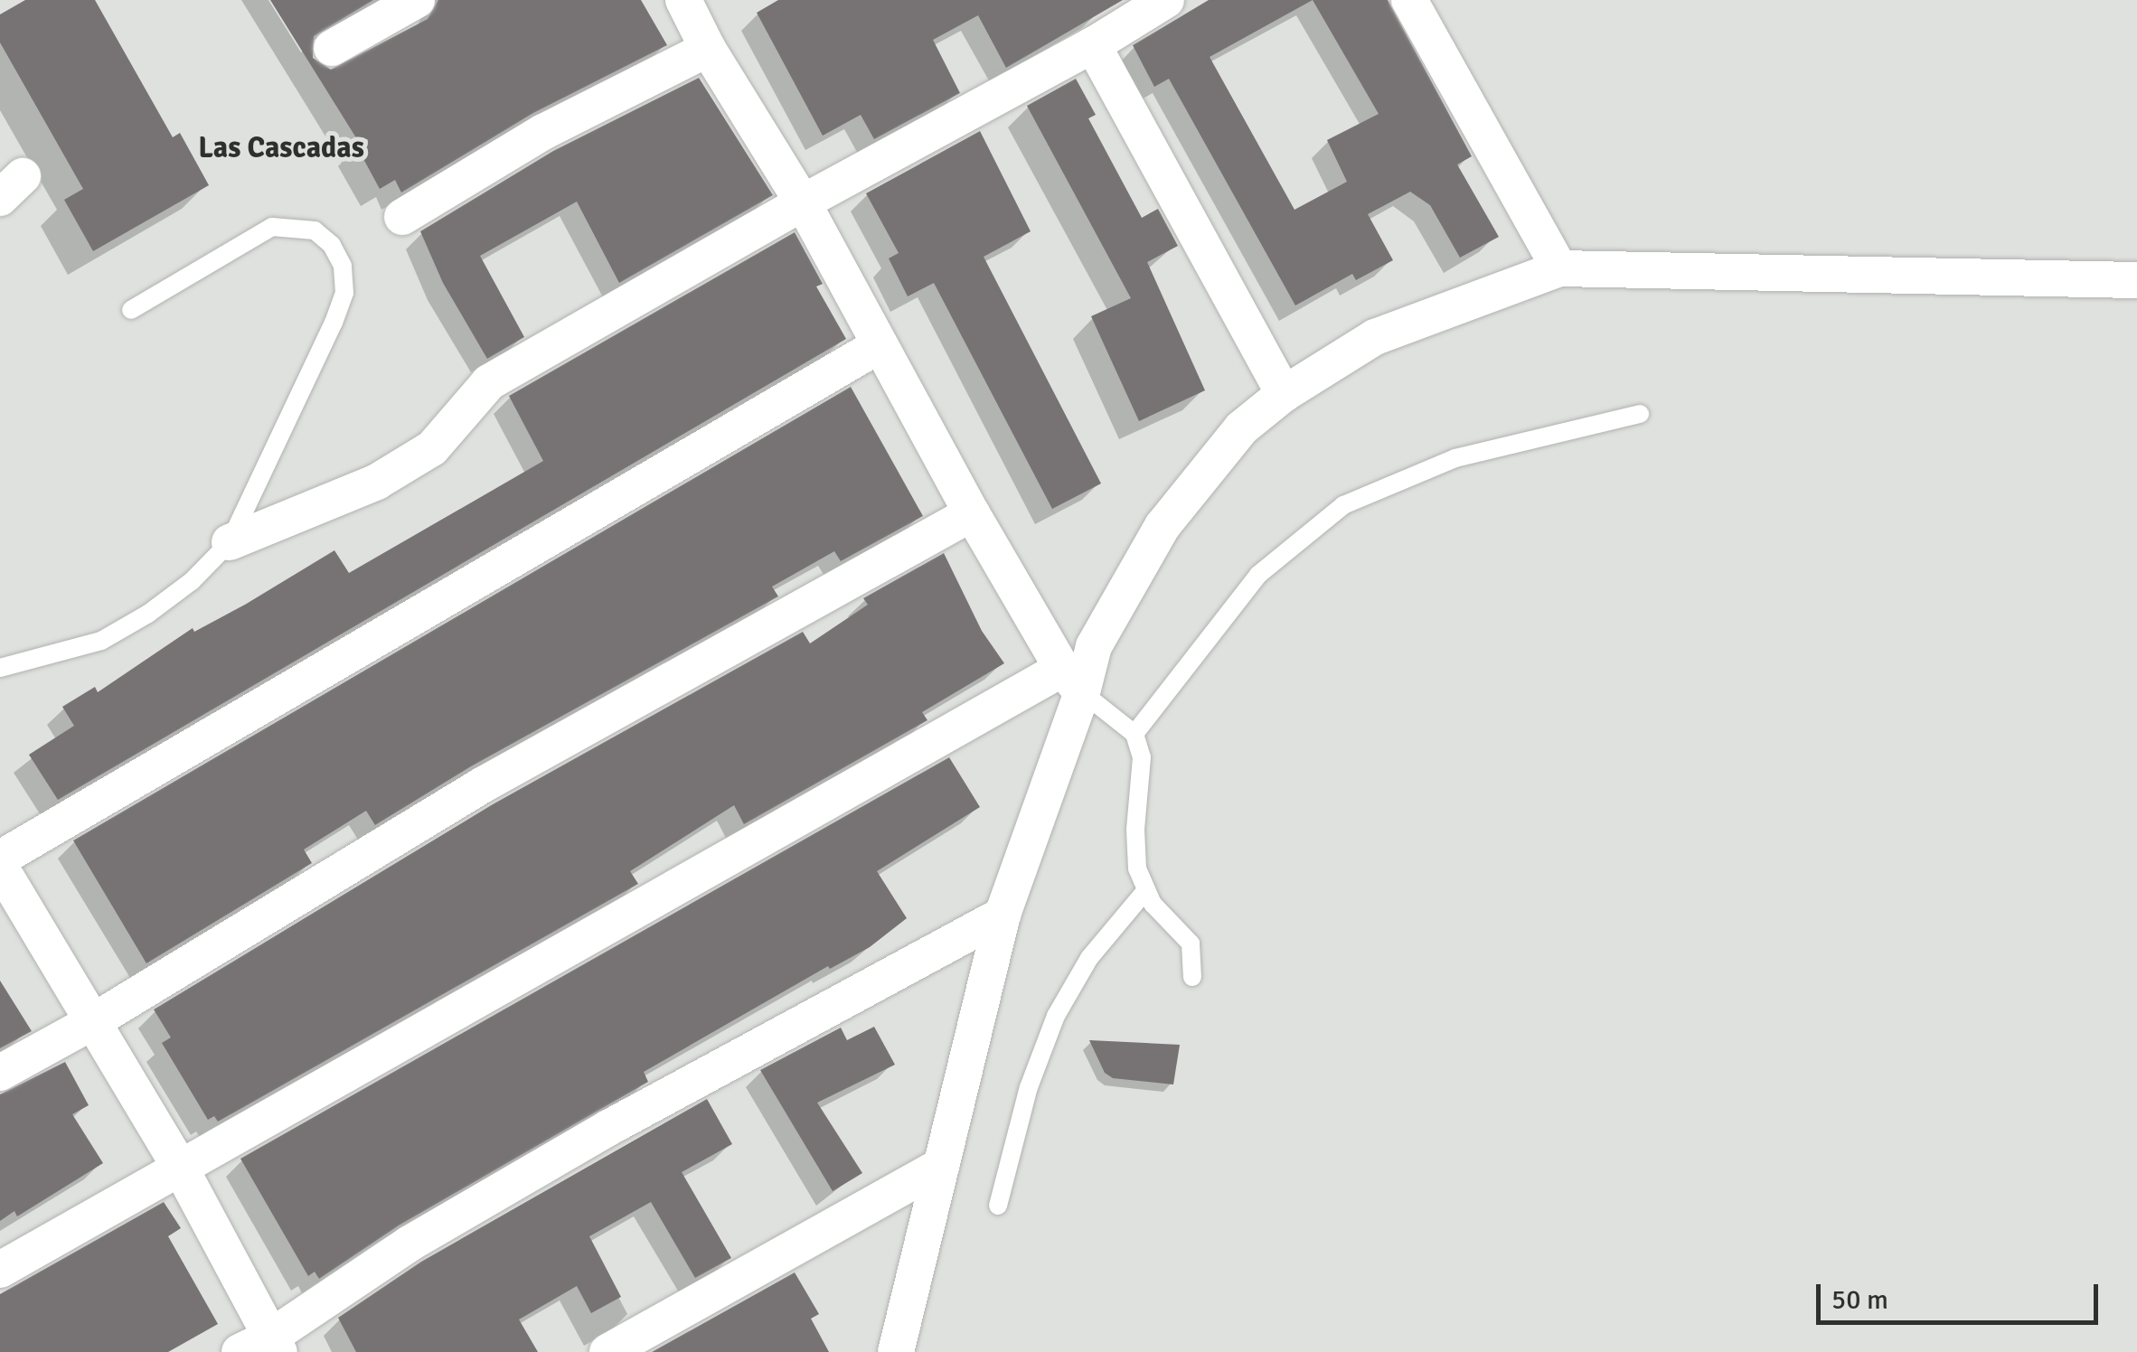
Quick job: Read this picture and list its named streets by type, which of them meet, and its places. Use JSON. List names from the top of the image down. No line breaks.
{"districts":["Las Cascadas"],"scale_bar":"50 m"}
